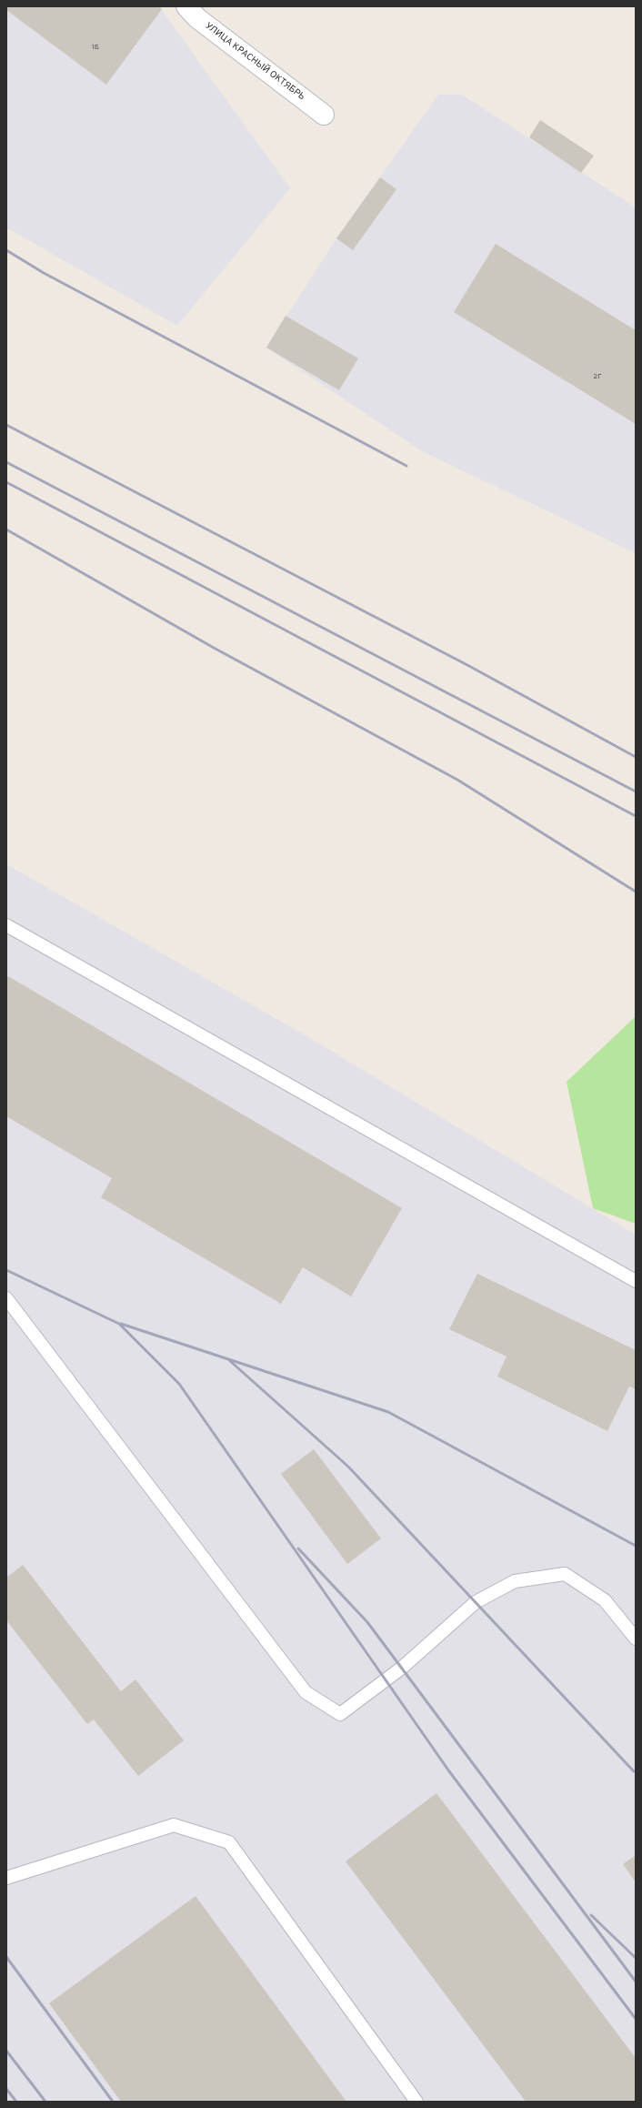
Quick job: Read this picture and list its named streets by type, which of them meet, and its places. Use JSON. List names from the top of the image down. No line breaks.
{"streets":{"street":["УЛИЦА КРАСНЫЙ ОКТЯБРЬ"]},"house_numbers":["1Б","2Г"]}
